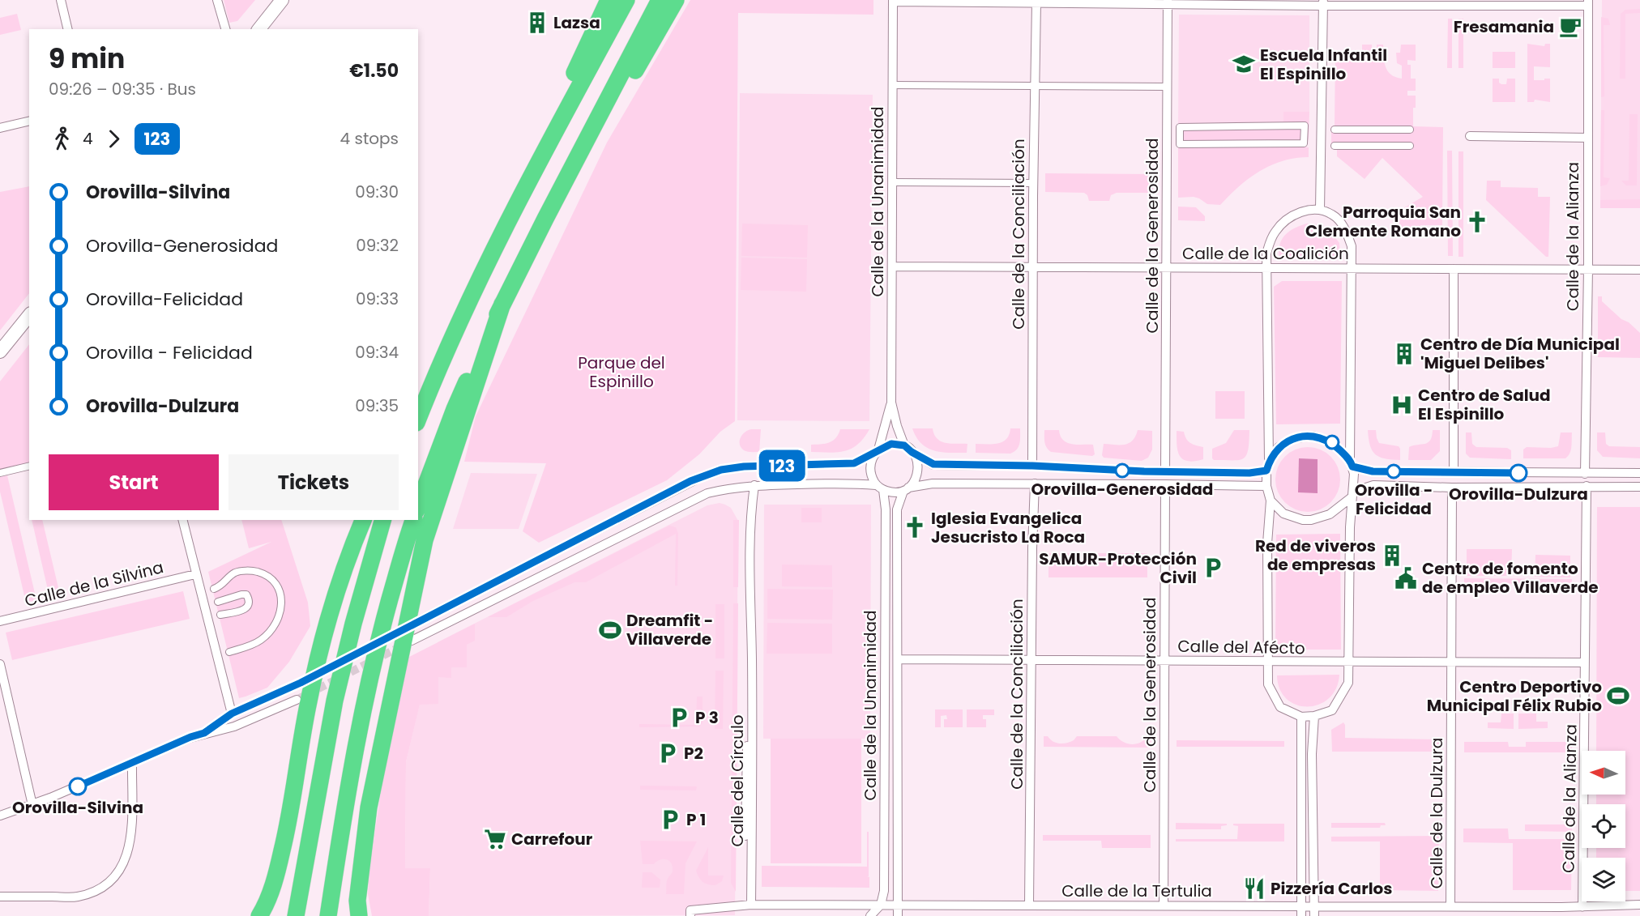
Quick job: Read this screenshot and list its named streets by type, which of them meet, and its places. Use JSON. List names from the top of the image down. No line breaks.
{"streets":{"street":["Calle de la Unanimidad","Calle de la Conciliación","Calle de la Generosidad","Calle de la Alianza","Calle de la Coalición","Calle de la Silvina","Calle del Afécto","Calle del Círculo","Calle de la Dulzura","Calle de la Tertulia"]},"crossings":[["Calle de la Unanimidad","Calle de la Coalición"],["Calle de la Unanimidad","Calle del Afécto"],["Calle de la Unanimidad","Calle de la Tertulia"],["Calle de la Conciliación","Calle de la Coalición"],["Calle de la Conciliación","Calle del Afécto"],["Calle de la Conciliación","Calle de la Tertulia"],["Calle de la Generosidad","Calle de la Coalición"],["Calle de la Generosidad","Calle del Afécto"],["Calle de la Generosidad","Calle de la Tertulia"],["Calle de la Alianza","Calle de la Coalición"],["Calle de la Alianza","Calle del Afécto"],["Calle de la Alianza","Calle de la Tertulia"],["Calle del Afécto","Calle de la Dulzura"],["Calle del Círculo","Calle de la Tertulia"],["Calle de la Dulzura","Calle de la Tertulia"]],"parks":["Parque del Espinillo"],"places":{"building":["Lazsa","Centro de Día Municipal 'Miguel Delibes'","Red de viveros de empresas"],"cafe":["Fresamania"],"school or university":["Escuela Infantil El Espinillo"],"church":["Parroquia San Clemente Romano","Iglesia Evangelica Jesucristo La Roca"],"hospital":["Centro de Salud El Espinillo"],"other":["Orovilla-Generosidad","Orovilla - Felicidad","Orovilla-Dulzura","Orovilla-Silvina"],"parking":["SAMUR-Protección Civil","P 3","P2","P 1"],"public building":["Centro de fomento de empleo Villaverde"],"sports":["Dreamfit - Villaverde","Centro Deportivo Municipal Félix Rubio"],"supermarket":["Carrefour"],"restaurant":["Pizzería Carlos"]},"lines":["bus line 123"],"north":"left","page":{"on_map":"123","heading":["9 min","09:26 – 09:35 · Bus","€1.50"],"legs":["4","123","4 stops"],"list":[{"name":"Orovilla-Silvina","value":"09:30"},{"name":"Orovilla-Generosidad","value":"09:32"},{"name":"Orovilla-Felicidad","value":"09:33"},{"name":"Orovilla - Felicidad","value":"09:34"},{"name":"Orovilla-Dulzura","value":"09:35"}],"buttons":["Start","Tickets"]}}
